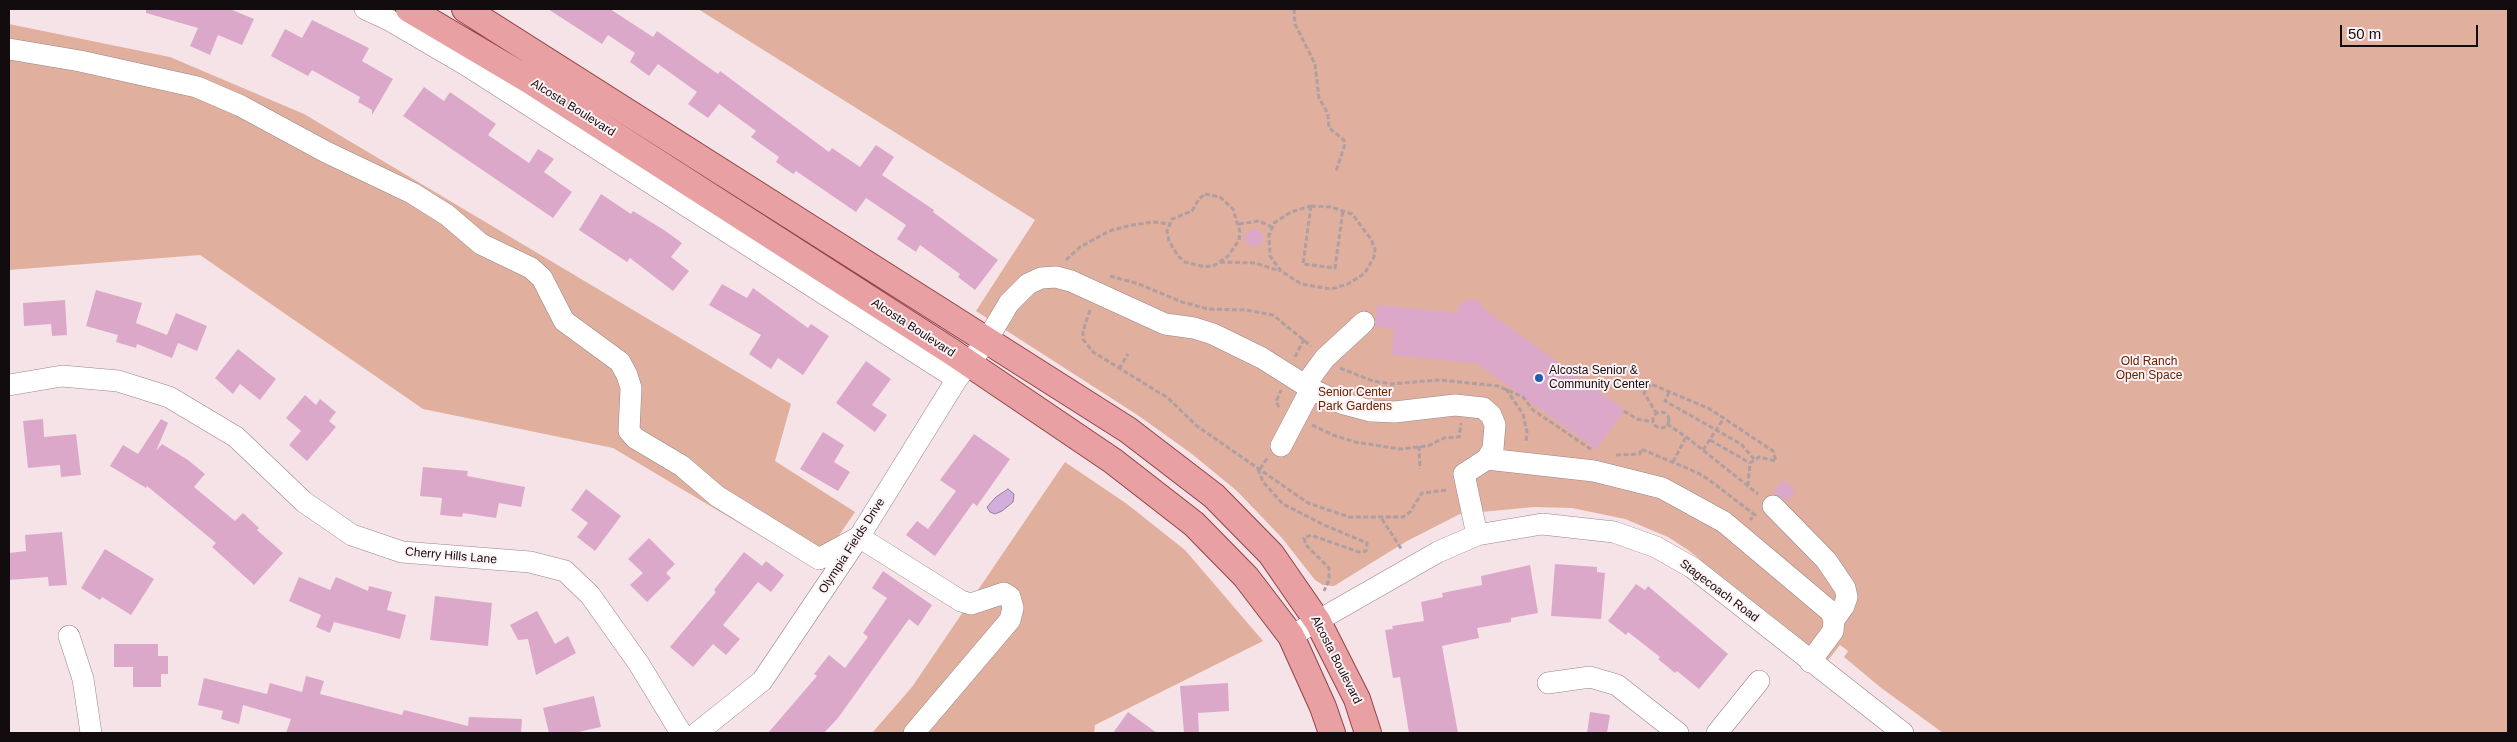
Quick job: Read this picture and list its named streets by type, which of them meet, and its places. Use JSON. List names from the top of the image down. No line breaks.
{"streets":{"main road":["Alcosta Boulevard"],"street":["Olympia Fields Drive","Cherry Hills Lane","Stagecoach Road"]},"crossings":[["Alcosta Boulevard","Olympia Fields Drive"],["Alcosta Boulevard","Stagecoach Road"]],"parks":["Old Ranch Open Space","Senior Center Park Gardens"],"places":["Alcosta Senior & Community Center"],"scale_bar":"50 m"}
